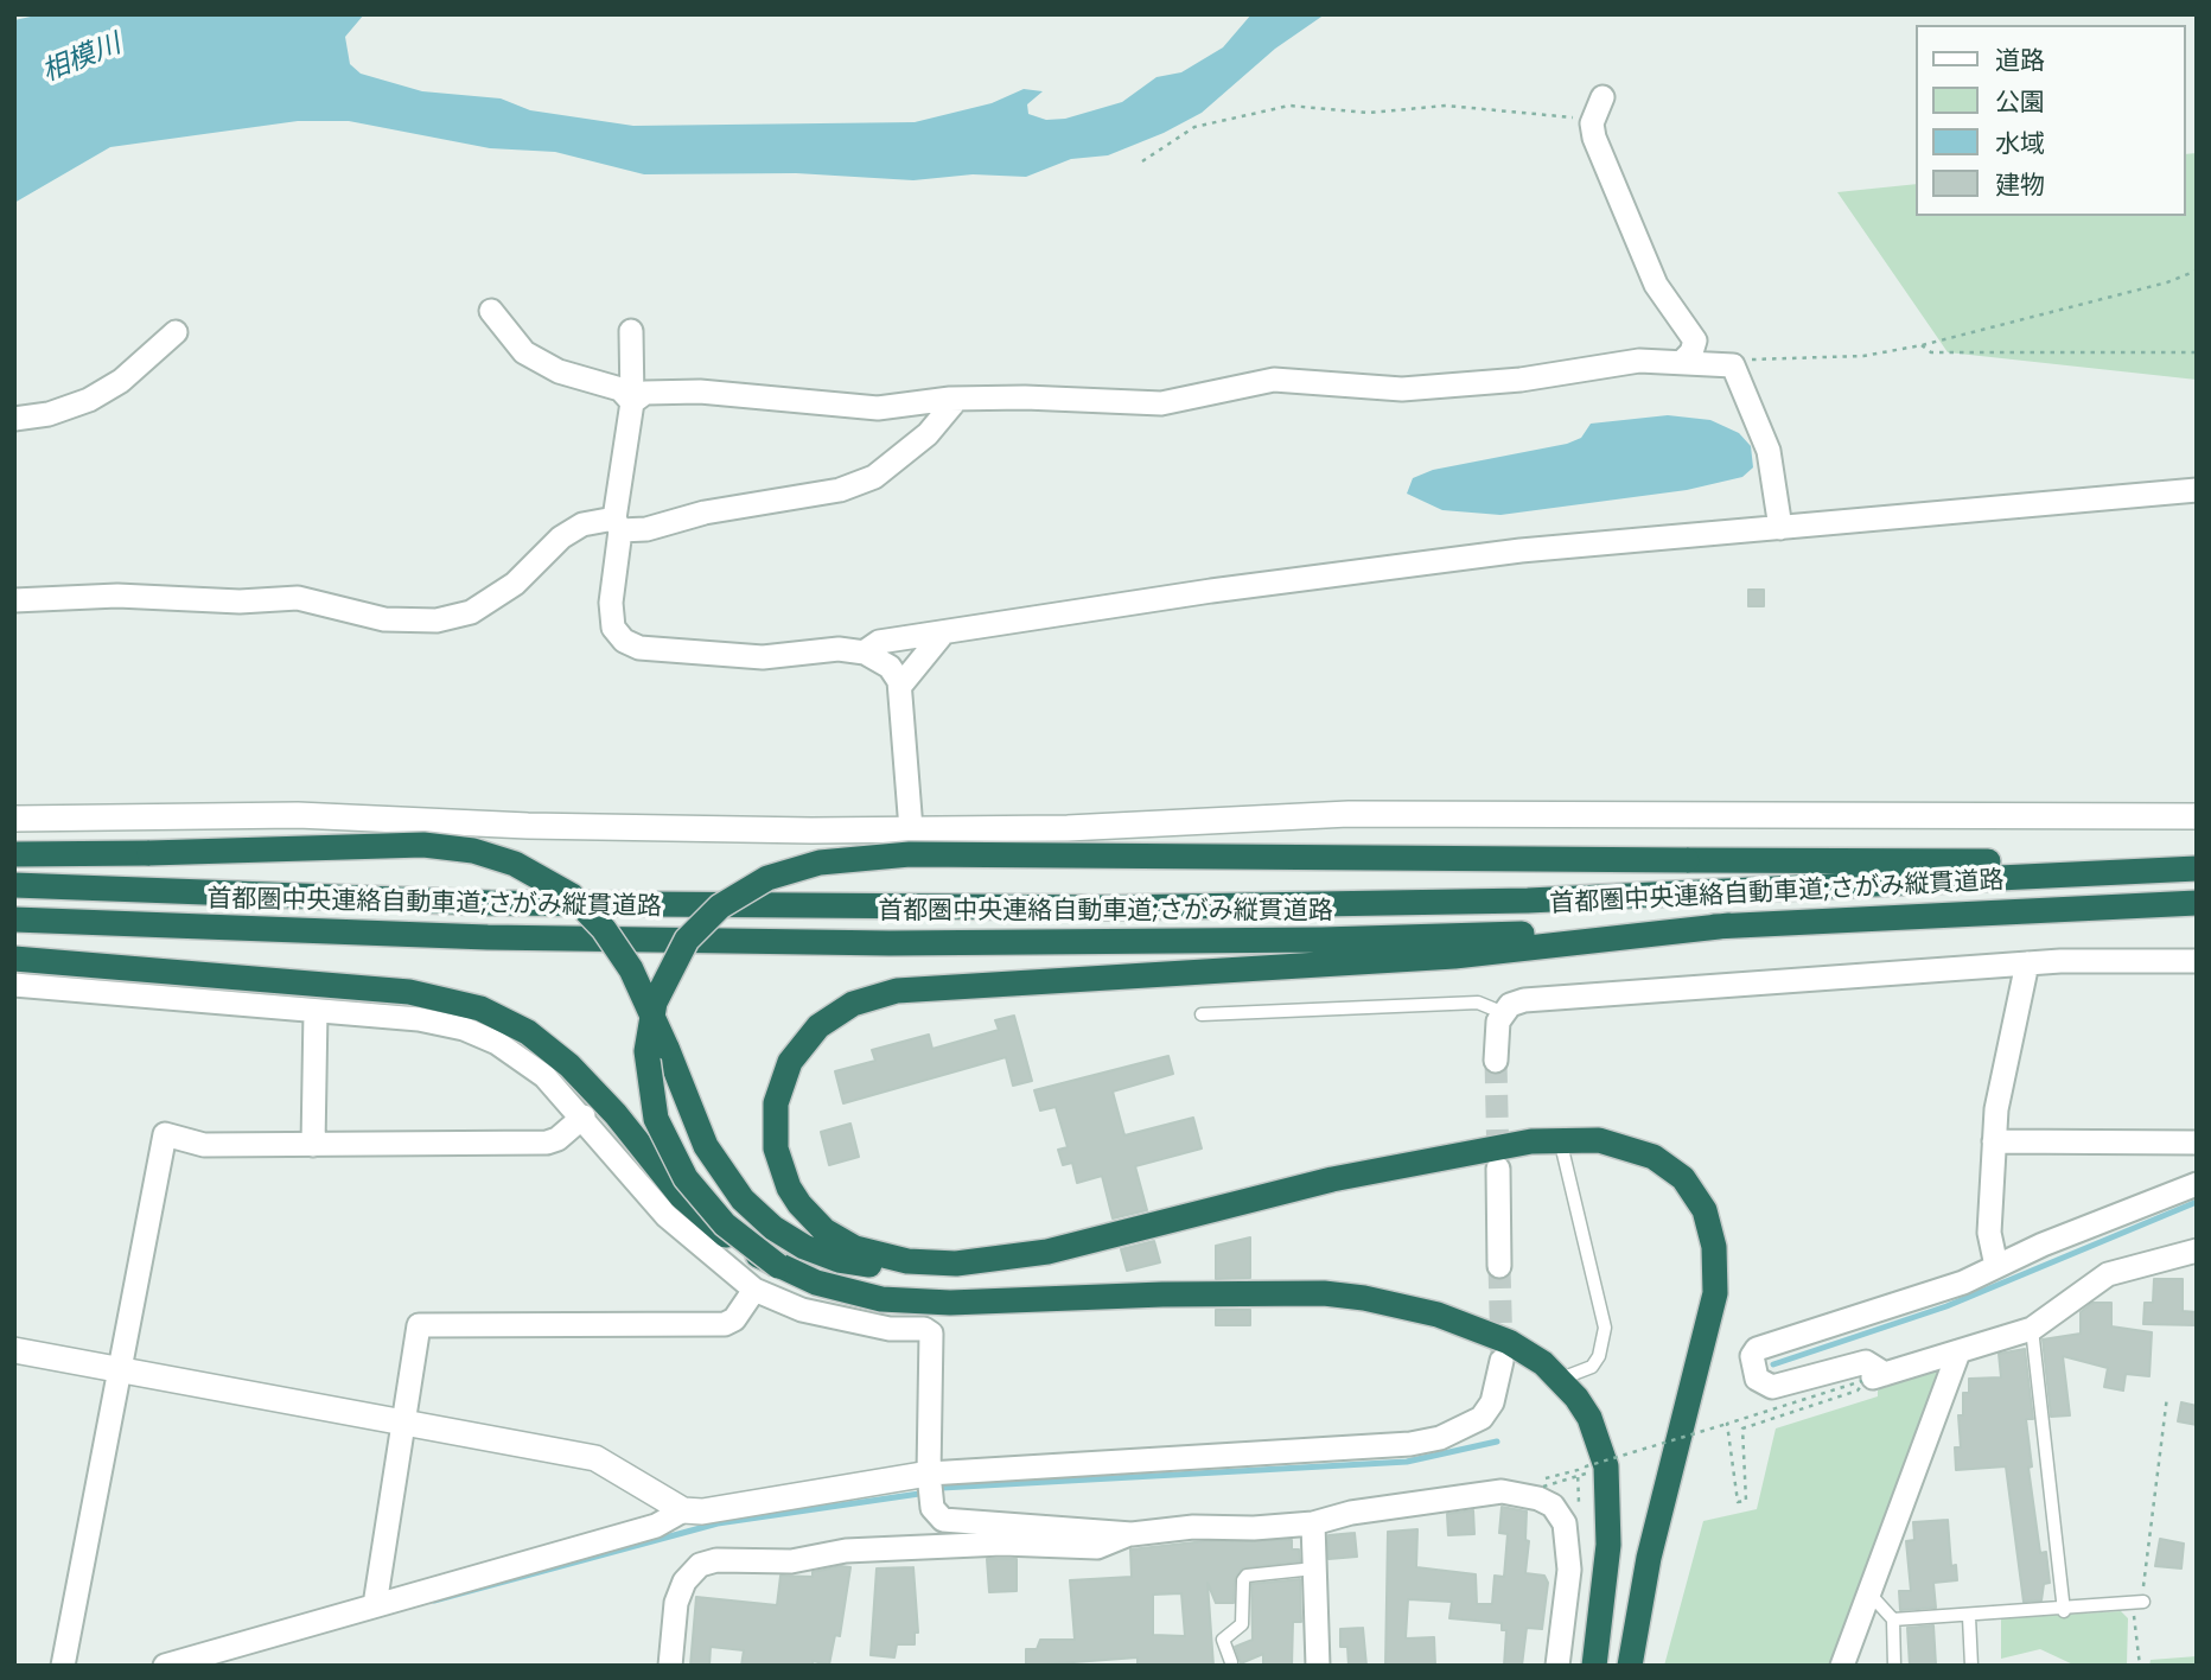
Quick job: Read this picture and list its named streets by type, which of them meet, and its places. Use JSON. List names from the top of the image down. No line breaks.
{"streets":{"highway":["首都圏中央連絡自動車道;さがみ縦貫道路"]},"water":["相模川"],"legend":["道路","公園","水域","建物"]}
